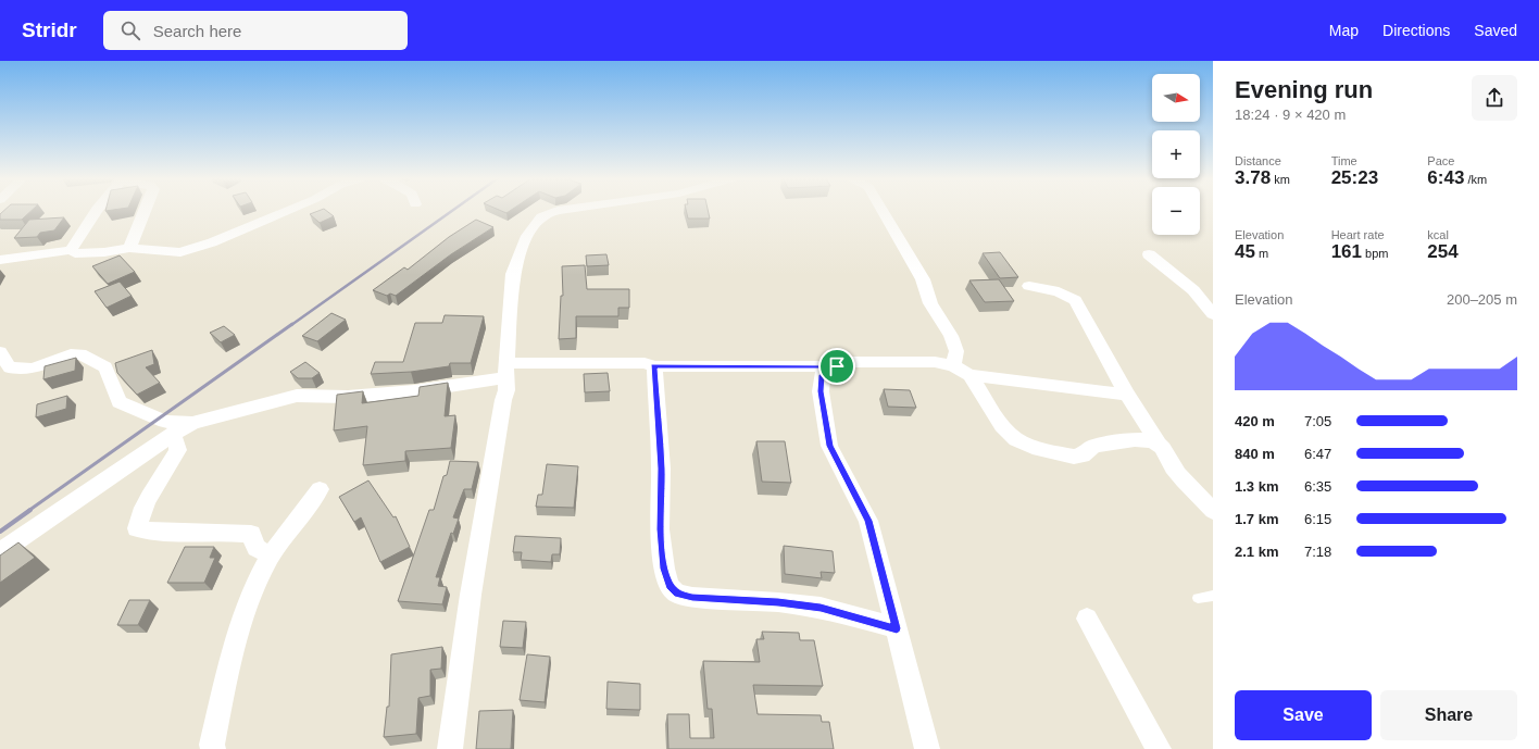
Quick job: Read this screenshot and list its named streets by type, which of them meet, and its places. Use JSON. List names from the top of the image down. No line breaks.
{"north":"right","page":{"header":"Stridr","search":"Search here","nav":["Map","Directions","Saved"],"heading":["Evening run","18:24 · 9 × 420 m"],"map_buttons":["+","−"],"stats":[["Distance","3.78 km"],["Time","25:23"],["Pace","6:43 /km"],["Elevation","45 m"],["Heart rate","161 bpm"],["kcal","254"]],"chart":["Elevation","200–205 m"],"list":[{"name":"420 m","note":"7:05"},{"name":"840 m","note":"6:47"},{"name":"1.3 km","note":"6:35"},{"name":"1.7 km","note":"6:15"},{"name":"2.1 km","note":"7:18"}],"buttons":["Save","Share"]}}
